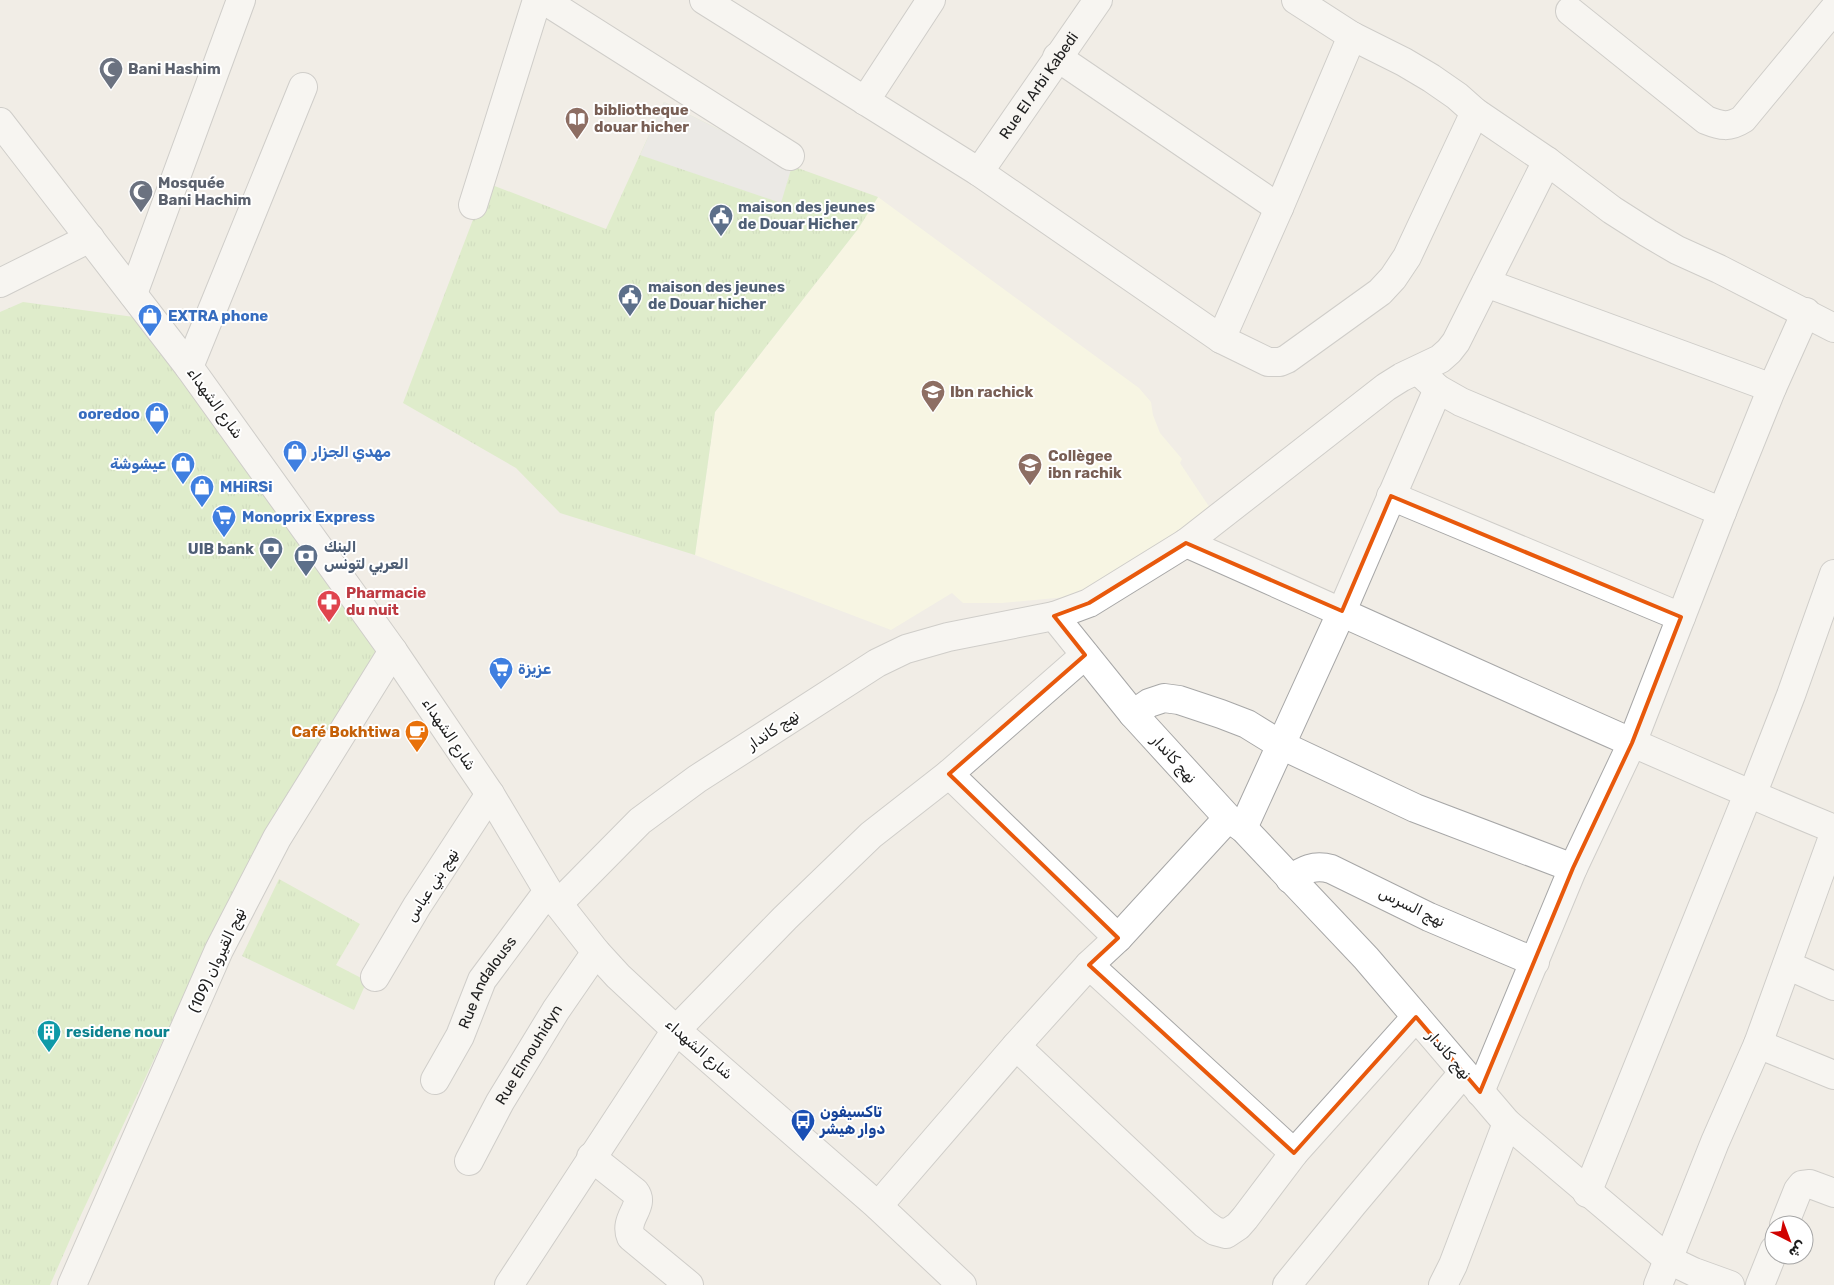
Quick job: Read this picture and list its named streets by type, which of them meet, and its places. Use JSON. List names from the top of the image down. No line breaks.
{"streets":{"street":["Rue El Arbi Kabedi","شارع الشهداء","نهج كاندار","نهج بني عباس","نهج السرس","نهج القيروان (109)","Rue Andalouss","Rue Elmouhidyn"]},"crossings":[["شارع الشهداء","نهج كاندار"],["شارع الشهداء","نهج بني عباس"],["شارع الشهداء","نهج القيروان (109)"],["شارع الشهداء","Rue Andalouss"],["شارع الشهداء","Rue Elmouhidyn"],["نهج كاندار","نهج السرس"],["نهج كاندار","Rue Andalouss"]],"places":{"mosque":["Bani Hashim","Mosquée Bani Hachim"],"library":["bibliotheque douar hicher"],"public building":["maison des jeunes de Douar Hicher","maison des jeunes de Douar hicher"],"shop":["EXTRA phone","ooredoo","مهدي الجزار","عيشوشة","MHiRSi"],"school or university":["Ibn rachick","Collègee ibn rachik"],"supermarket":["Monoprix Express","عزيزة"],"bank":["UIB bank","البنك العربي لتونس"],"pharmacy":["Pharmacie du nuit"],"cafe":["Café Bokhtiwa"],"building":["residene nour"],"bus stop":["تاكسيفون دوار هيشر"]},"north":"bottom right"}
